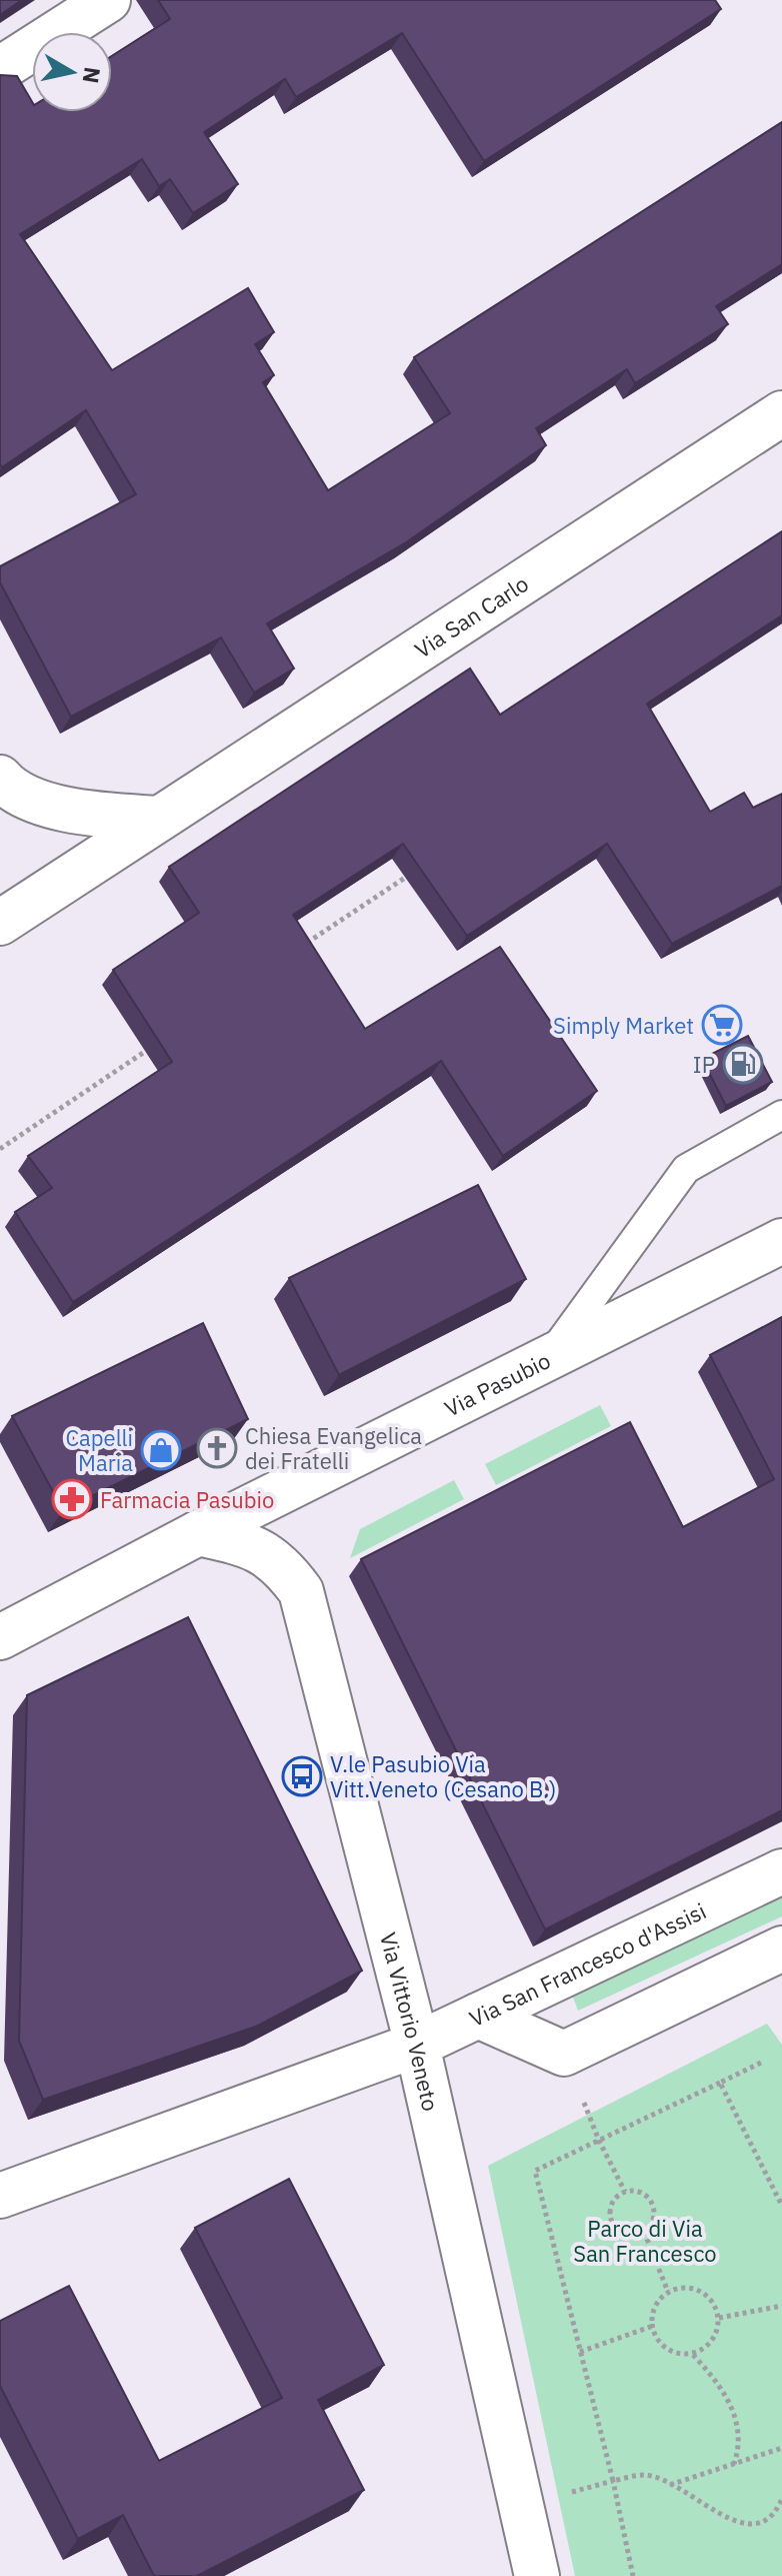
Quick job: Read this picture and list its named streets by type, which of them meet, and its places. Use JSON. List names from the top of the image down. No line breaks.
{"streets":{"street":["Via San Carlo","Via Pasubio","Via San Francesco d'Assisi","Via Vittorio Veneto"]},"crossings":[["Via Pasubio","Via Vittorio Veneto"]],"parks":["Parco di Via San Francesco"],"places":{"supermarket":["Simply Market"],"fuel station":["IP"],"church":["Chiesa Evangelica dei Fratelli"],"shop":["Capelli Maria"],"pharmacy":["Farmacia Pasubio"],"bus stop":["V.le Pasubio Via Vitt.Veneto (Cesano B.)"]},"north":"right"}
